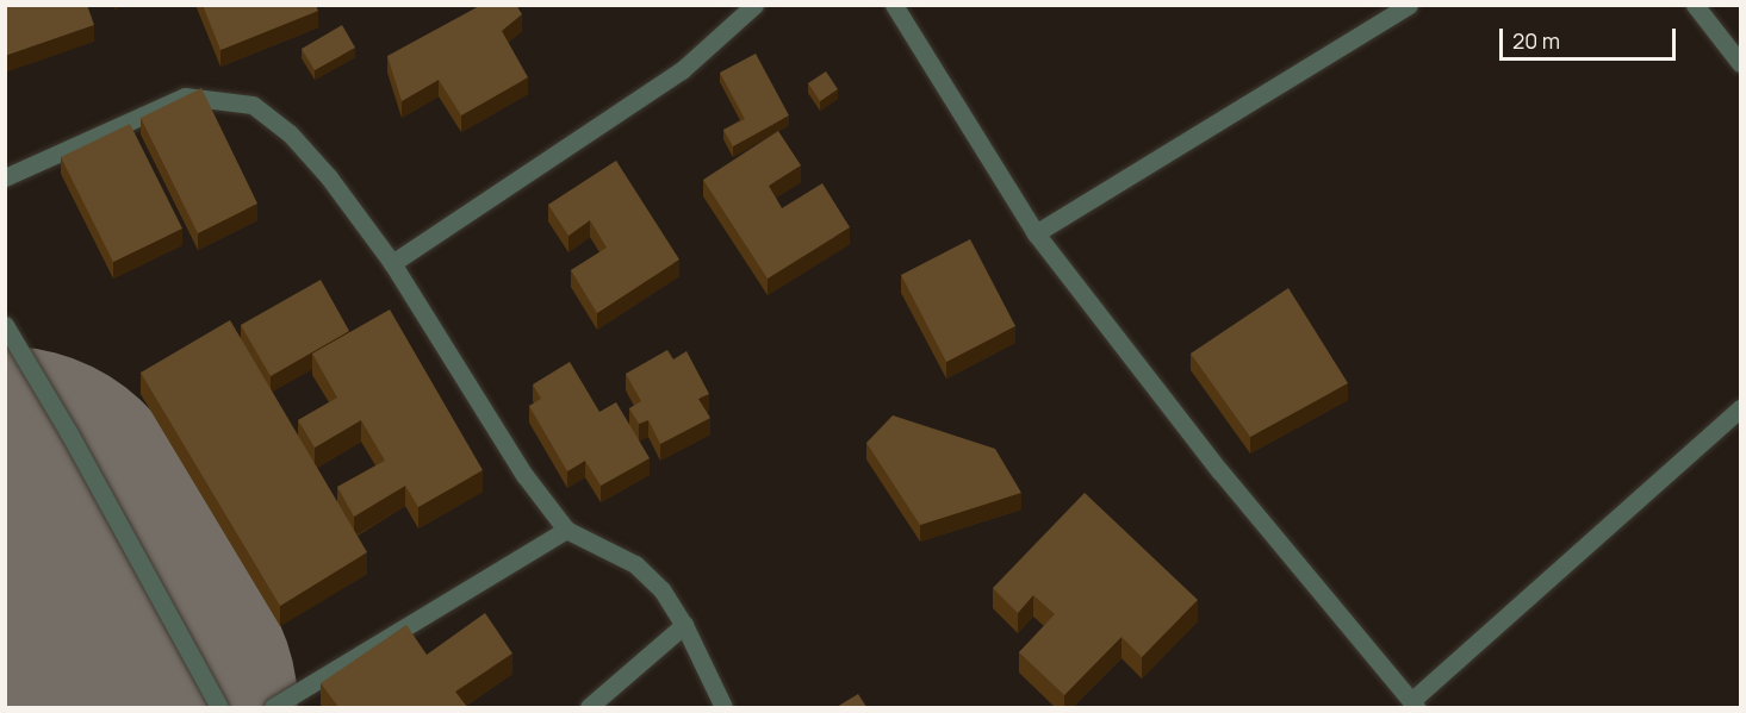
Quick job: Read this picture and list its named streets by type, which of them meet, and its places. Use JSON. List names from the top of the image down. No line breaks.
{"scale_bar":"20 m"}
